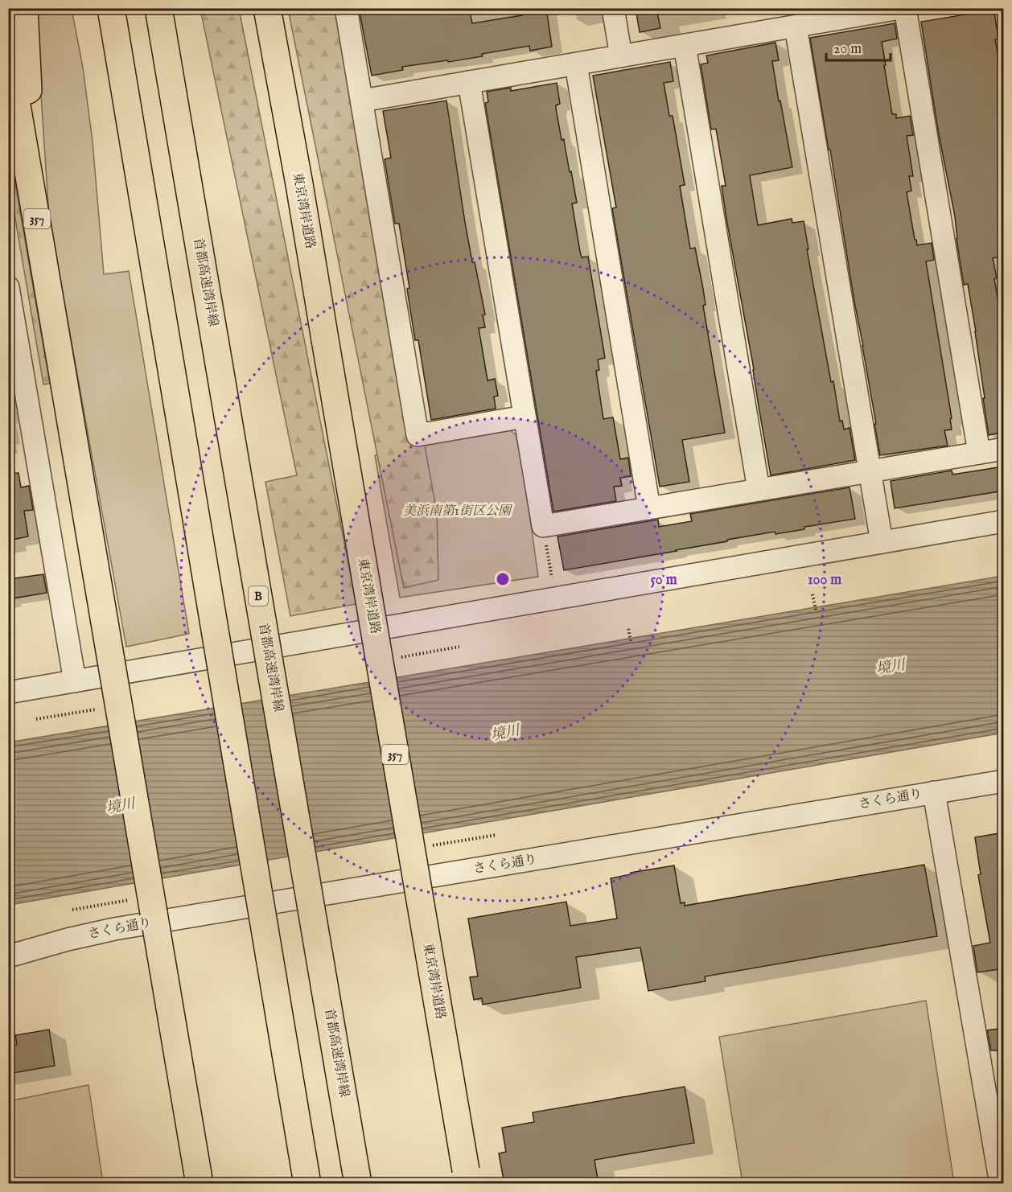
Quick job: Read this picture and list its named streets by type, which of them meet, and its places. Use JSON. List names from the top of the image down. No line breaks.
{"streets":{"highway":["東京湾岸道路","357","首都高速湾岸線","B"],"street":["さくら通り"]},"water":["境川"],"parks":["美浜南第1街区公園"],"scale_bar":"20 m","rings":["50 m","100 m"]}
